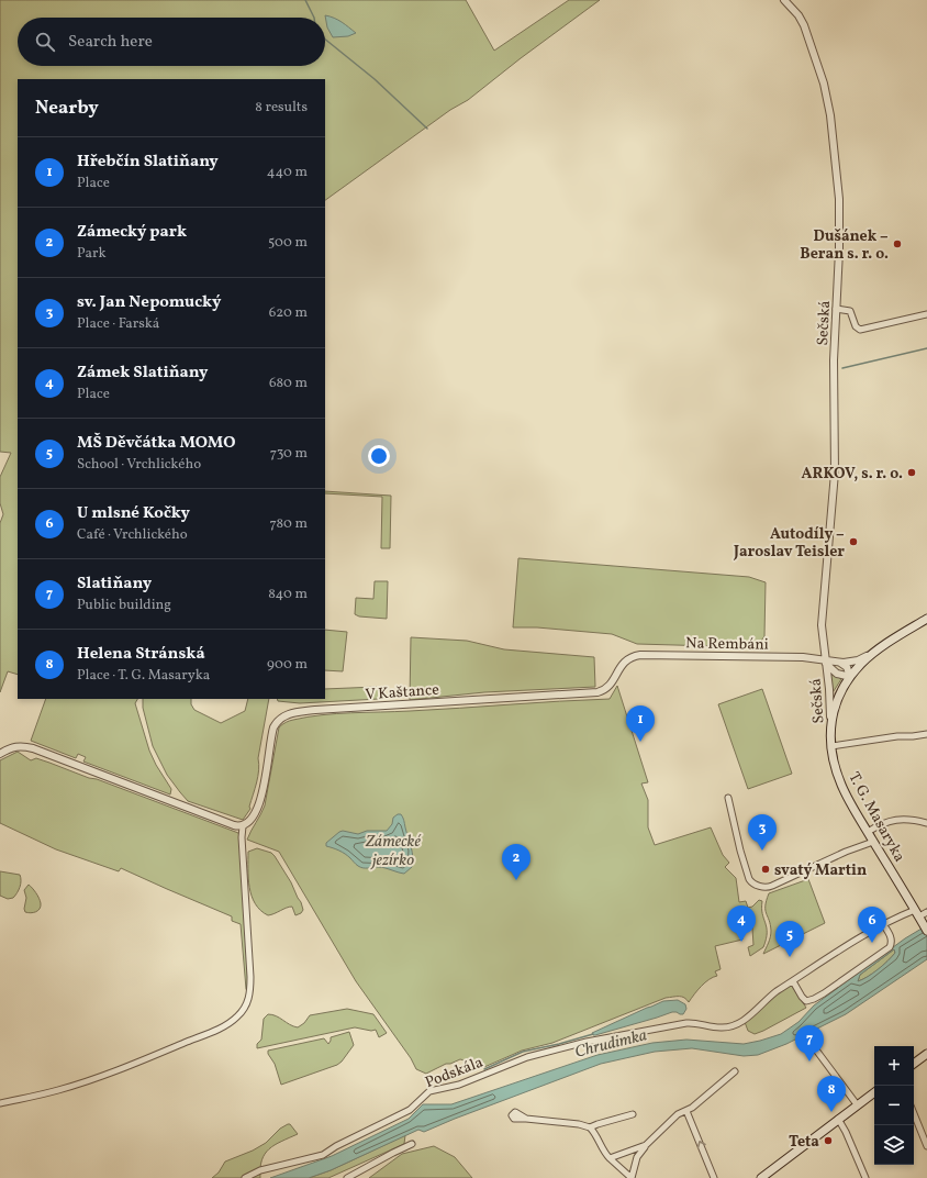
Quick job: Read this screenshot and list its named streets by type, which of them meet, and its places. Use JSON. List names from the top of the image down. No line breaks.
{"streets":{"main road":["T. G. Masaryka"],"street":["Sečská","Na Rembáni","V Kaštance","Podskála"]},"crossings":[["Sečská","Na Rembáni"],["Sečská","T. G. Masaryka"],["Na Rembáni","V Kaštance"],["T. G. Masaryka","Podskála"]],"water":["Zámecké jezírko","Chrudimka"],"places":["Dušánek – Beran s. r. o.","ARKOV, s. r. o.","Autodíly – Jaroslav Teisler","svatý Martin","Teta"],"page":{"search":"Search here","heading":["Nearby","8 results"],"list":[{"mark":"1","name":"Hřebčín Slatiňany","note":"Place","value":"440 m"},{"mark":"2","name":"Zámecký park","note":"Park","value":"500 m"},{"mark":"3","name":"sv. Jan Nepomucký","note":"Place · Farská","value":"620 m"},{"mark":"4","name":"Zámek Slatiňany","note":"Place","value":"680 m"},{"mark":"5","name":"MŠ Děvčátka MOMO","note":"School · Vrchlického","value":"730 m"},{"mark":"6","name":"U mlsné Kočky","note":"Café · Vrchlického","value":"780 m"},{"mark":"7","name":"Slatiňany","note":"Public building","value":"840 m"},{"mark":"8","name":"Helena Stránská","note":"Place · T. G. Masaryka","value":"900 m"}],"pins":["1","3","2","4","6","5","7","8"],"map_buttons":["+","−"]}}
